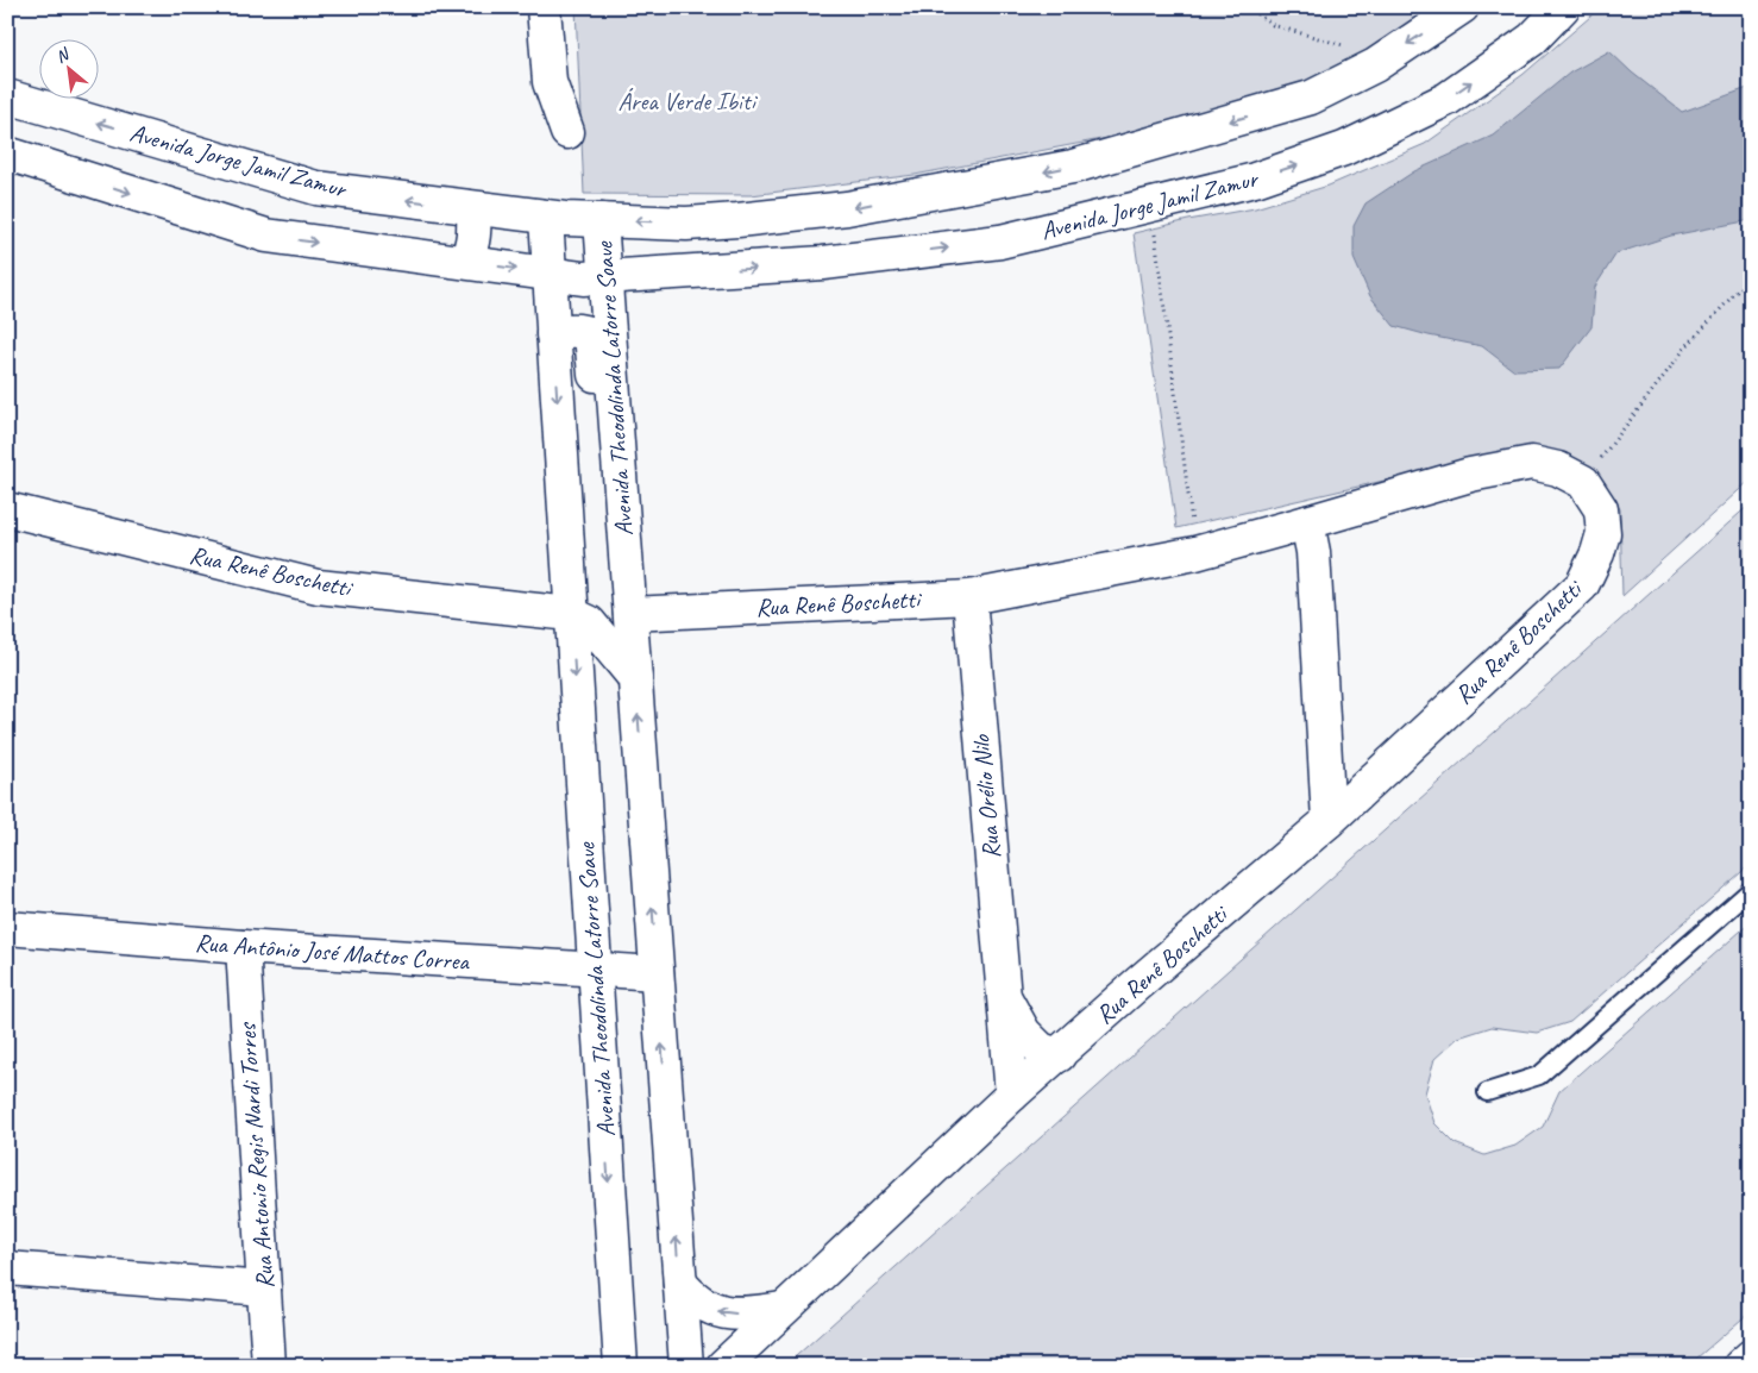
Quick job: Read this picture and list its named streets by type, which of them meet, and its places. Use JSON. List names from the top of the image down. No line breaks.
{"streets":{"street":["Avenida Jorge Jamil Zamur","Avenida Theodolinda Latorre Soave","Rua Renê Boschetti","Rua Orélio Nilo","Rua Antônio José Mattos Correa","Rua Antonio Regis Nardi Torres"]},"crossings":[["Avenida Jorge Jamil Zamur","Avenida Theodolinda Latorre Soave"],["Avenida Theodolinda Latorre Soave","Rua Renê Boschetti"],["Avenida Theodolinda Latorre Soave","Rua Antônio José Mattos Correa"],["Rua Renê Boschetti","Rua Orélio Nilo"],["Rua Antônio José Mattos Correa","Rua Antonio Regis Nardi Torres"]],"parks":["Área Verde Ibiti"],"north":"top left"}
